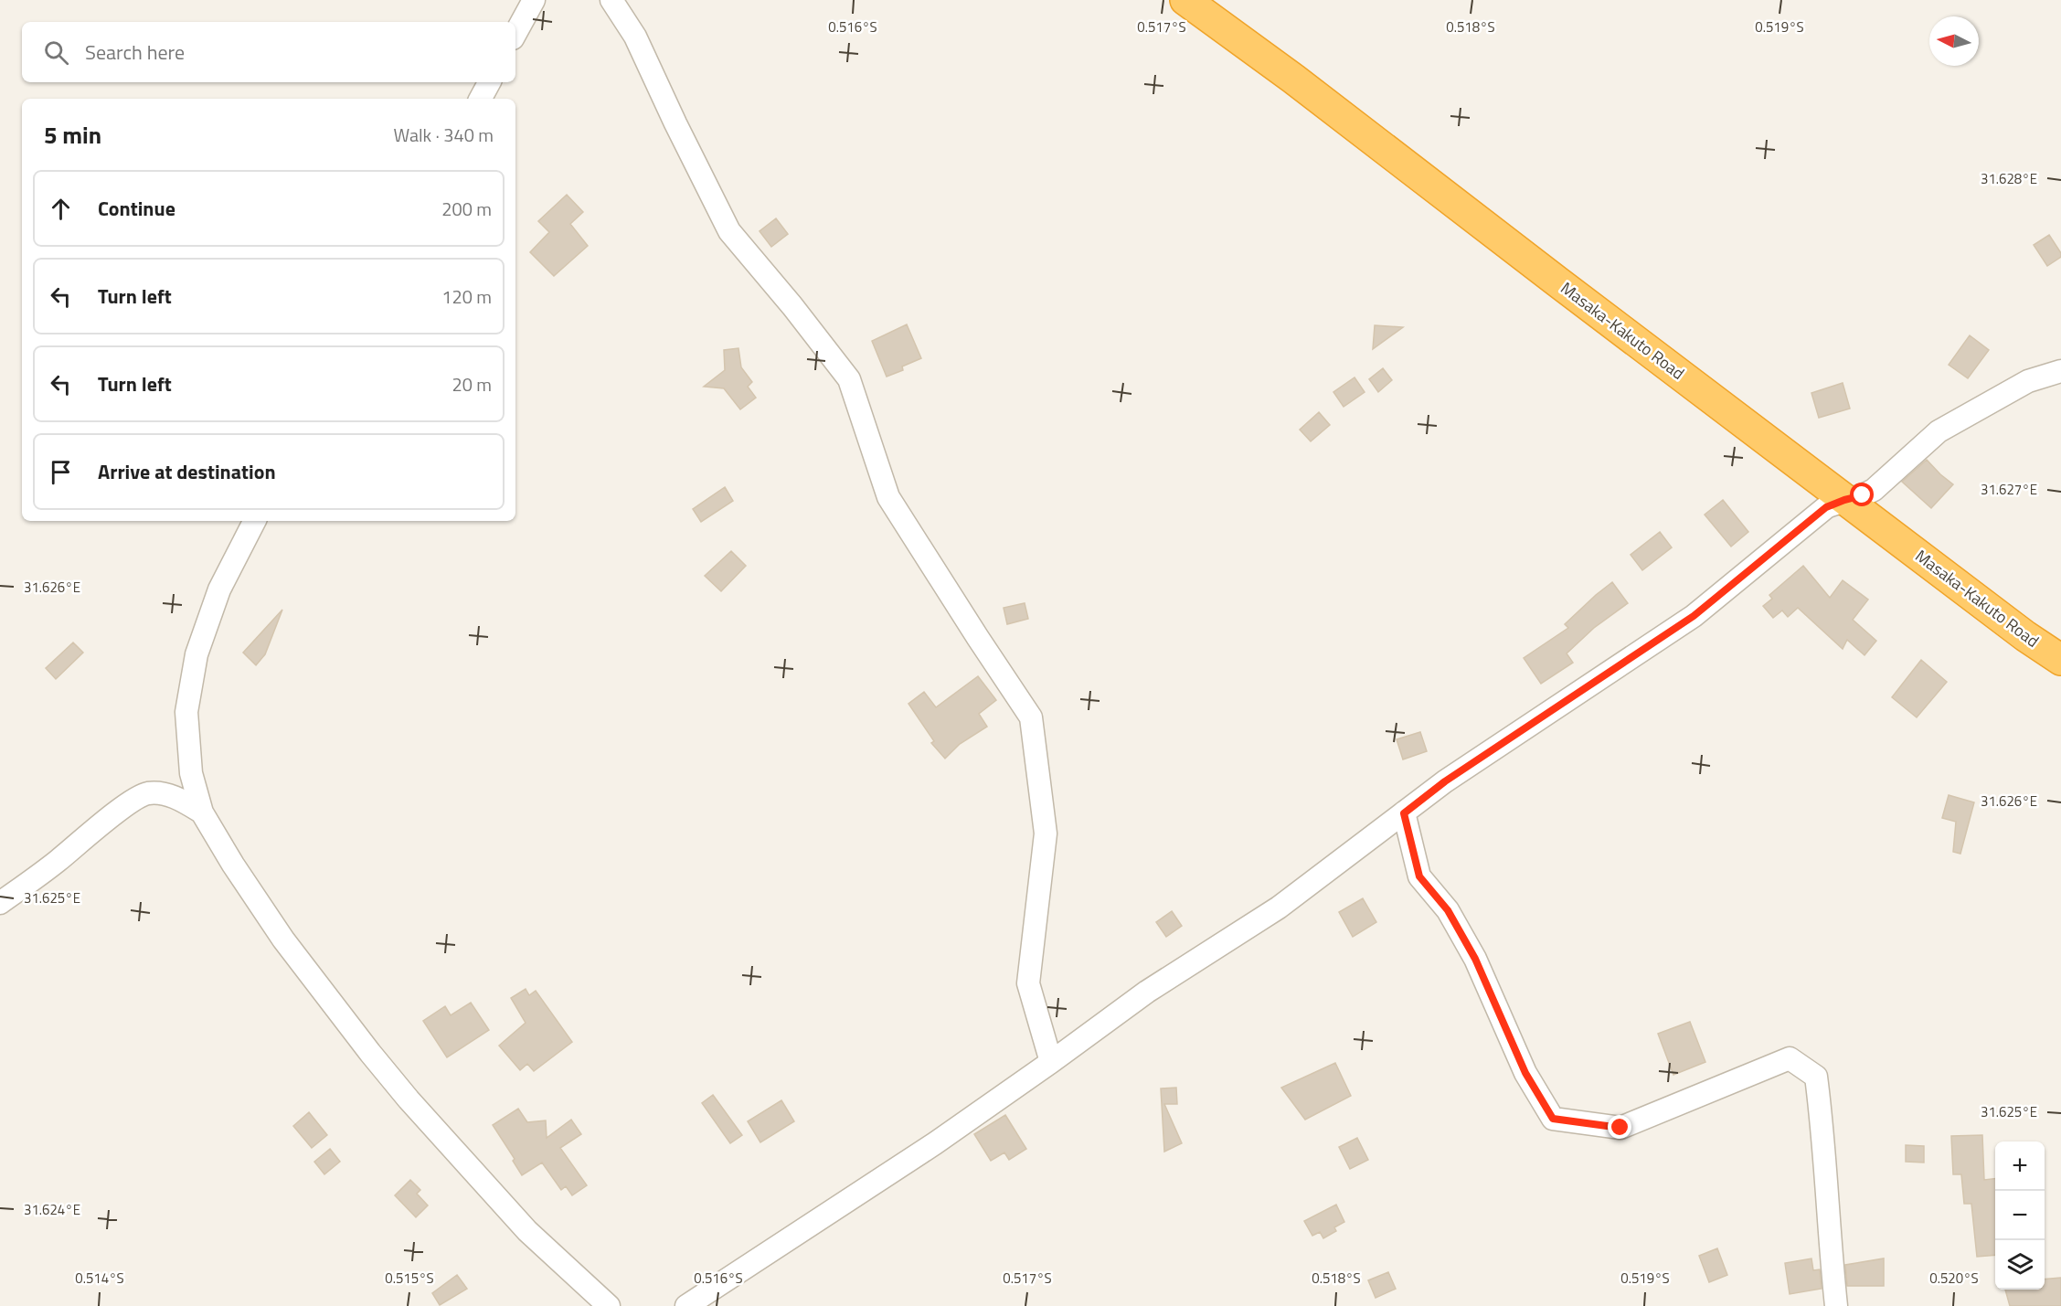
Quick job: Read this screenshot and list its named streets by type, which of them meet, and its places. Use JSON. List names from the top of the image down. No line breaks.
{"streets":{"highway":["Masaka-Kakuto Road"]},"north":"left","page":{"search":"Search here","heading":["5 min","Walk · 340 m"],"list":[["Continue","200 m"],["Turn left","120 m"],["Turn left","20 m"],"Arrive at destination"],"map_buttons":["+","−"]},"coordinates":["0.516°S","0.517°S","0.518°S","0.519°S","31.628°E","31.627°E","31.626°E","31.625°E","31.624°E","0.514°S","0.515°S","0.520°S"]}
